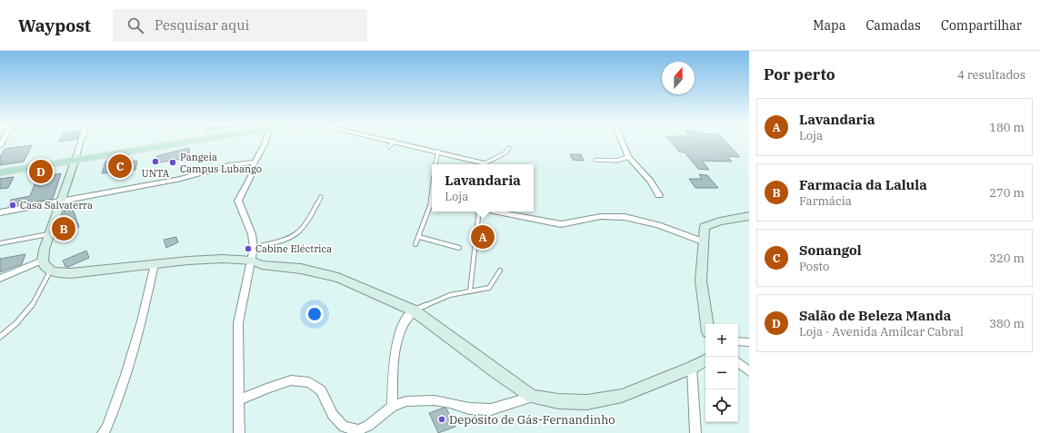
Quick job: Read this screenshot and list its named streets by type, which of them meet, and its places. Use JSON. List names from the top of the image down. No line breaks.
{"places":["UNTA","Pangeia Campus Lubango","Casa Salvaterra","Cabine Eléctrica","Depósito de Gás-Fernandinho"],"north":"top","page":{"header":"Waypost","search":"Pesquisar aqui","nav":["Mapa","Camadas","Compartilhar"],"heading":["Por perto","4 resultados"],"list":[{"mark":"A","name":"Lavandaria","note":"Loja","value":"180 m"},{"mark":"B","name":"Farmacia da Lalula","note":"Farmácia","value":"270 m"},{"mark":"C","name":"Sonangol","note":"Posto","value":"320 m"},{"mark":"D","name":"Salão de Beleza Manda","note":"Loja · Avenida Amílcar Cabral","value":"380 m"}],"pins":["C","D","B","A"],"popup":["Lavandaria","Loja"],"map_buttons":["+","−"]}}
